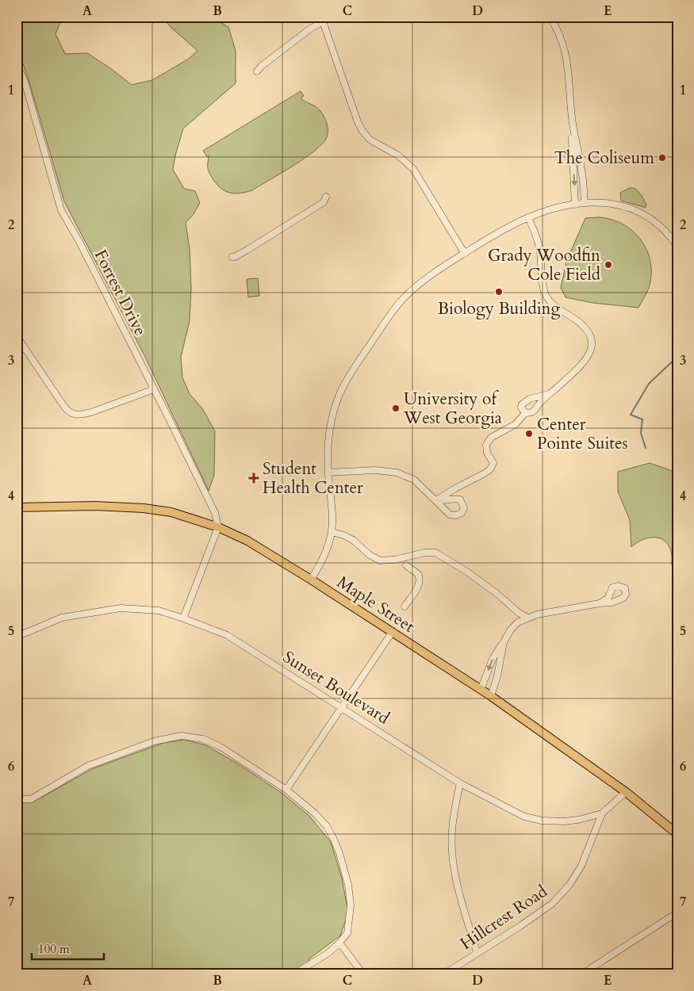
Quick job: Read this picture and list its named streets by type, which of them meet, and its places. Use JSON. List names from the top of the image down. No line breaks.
{"streets":{"main road":["Maple Street"],"street":["Forrest Drive","Sunset Boulevard","Hillcrest Road"]},"crossings":[["Forrest Drive","Maple Street"],["Maple Street","Sunset Boulevard"],["Sunset Boulevard","Hillcrest Road"]],"places":{"other":["The Coliseum","Grady Woodfin Cole Field","Biology Building","University of West Georgia","Center Pointe Suites"],"health":["Student Health Center"]},"scale_bar":"100 m","grid":{"columns":["A","B","C","D","E"],"rows":["1","2","3","4","5","6","7"]}}
